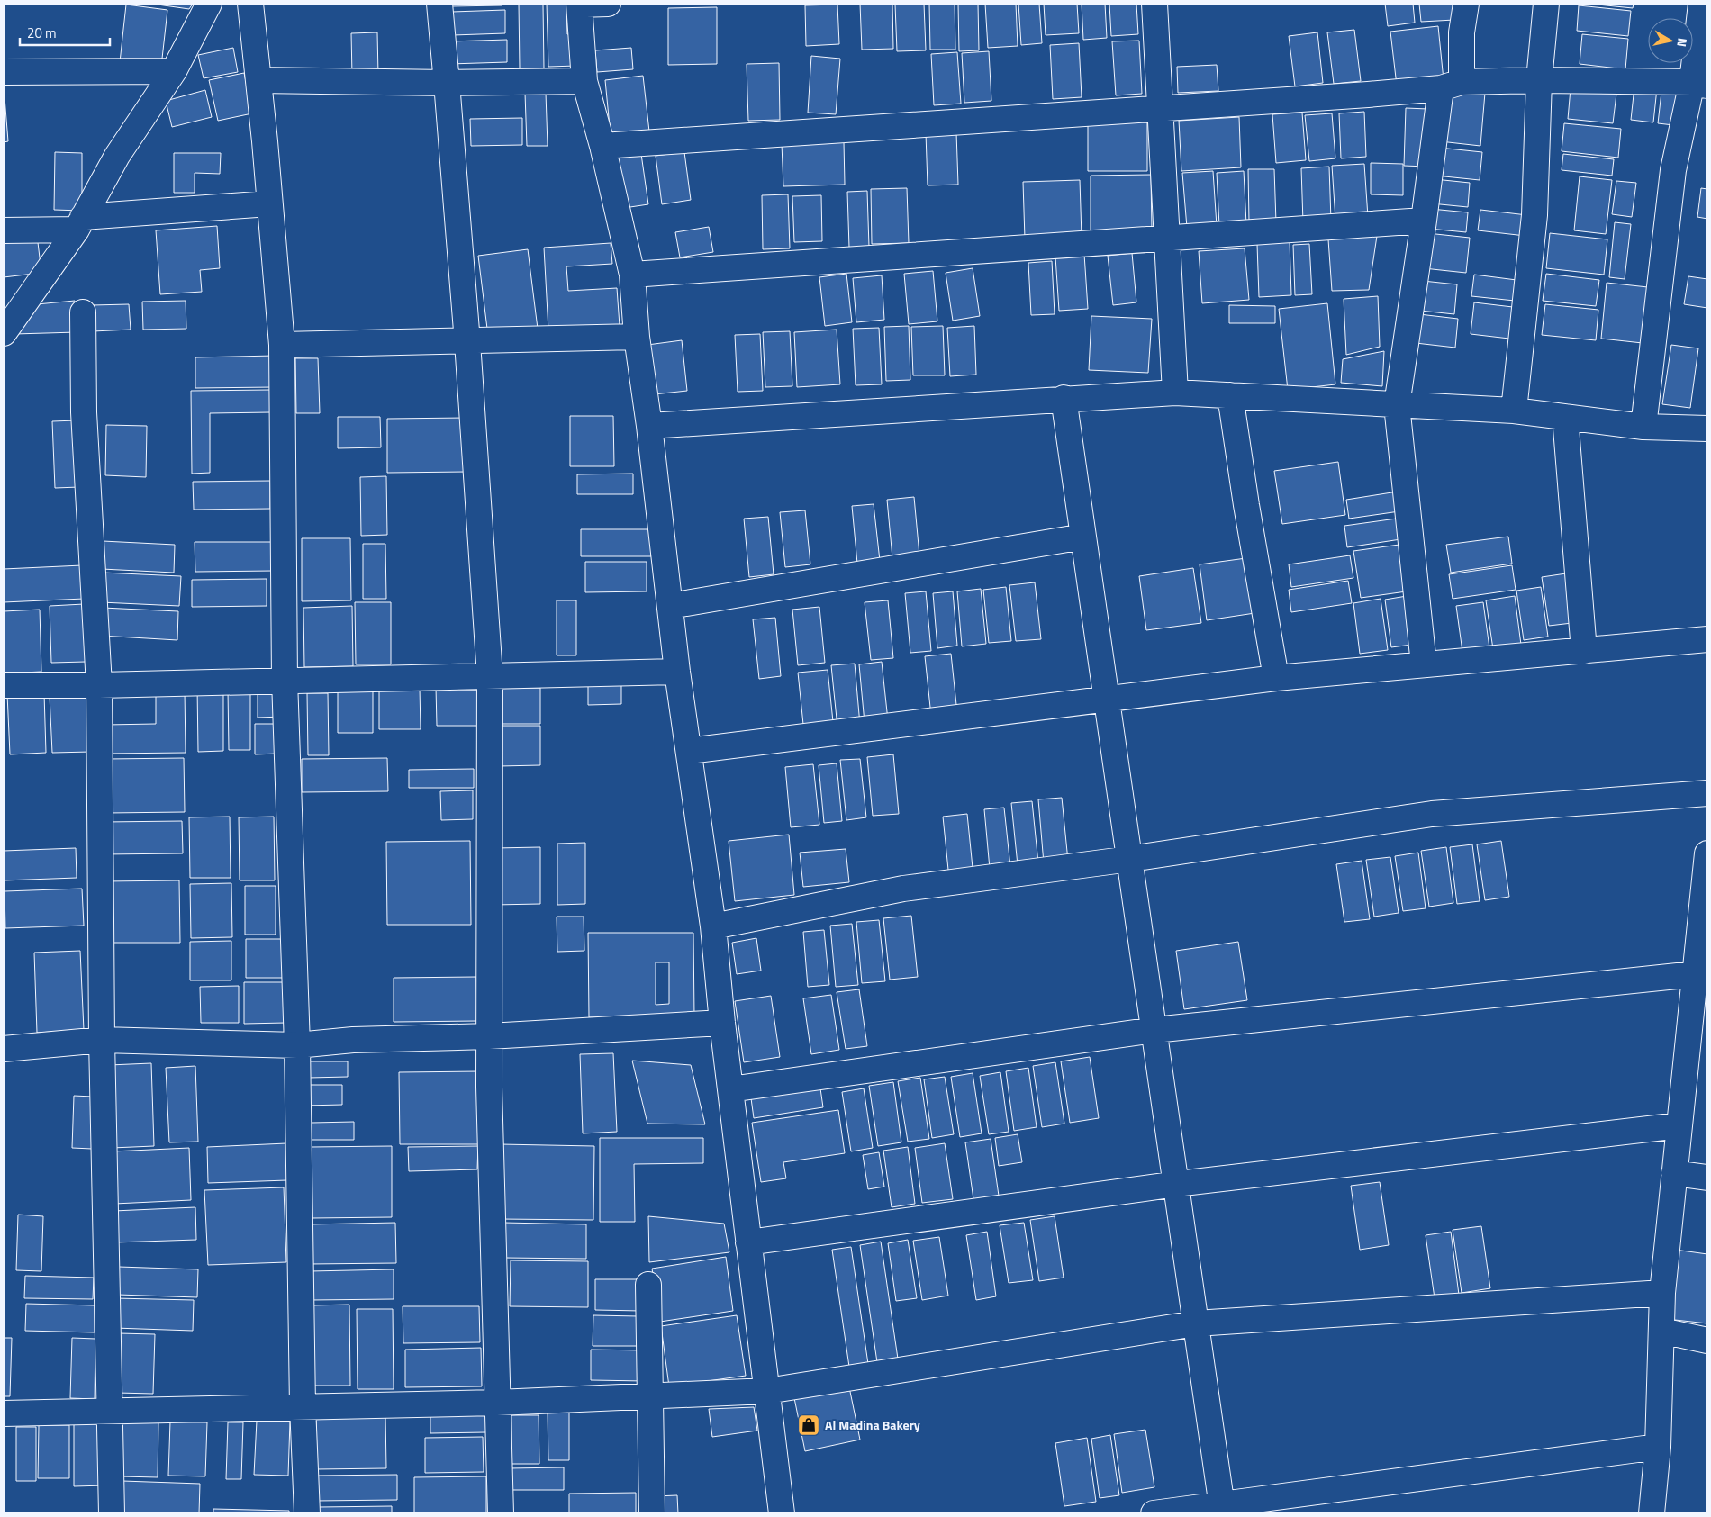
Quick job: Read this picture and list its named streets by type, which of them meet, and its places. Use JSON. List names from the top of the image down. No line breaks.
{"places":{"shop":["Al Madina Bakery"]},"scale_bar":"20 m","north":"right"}
